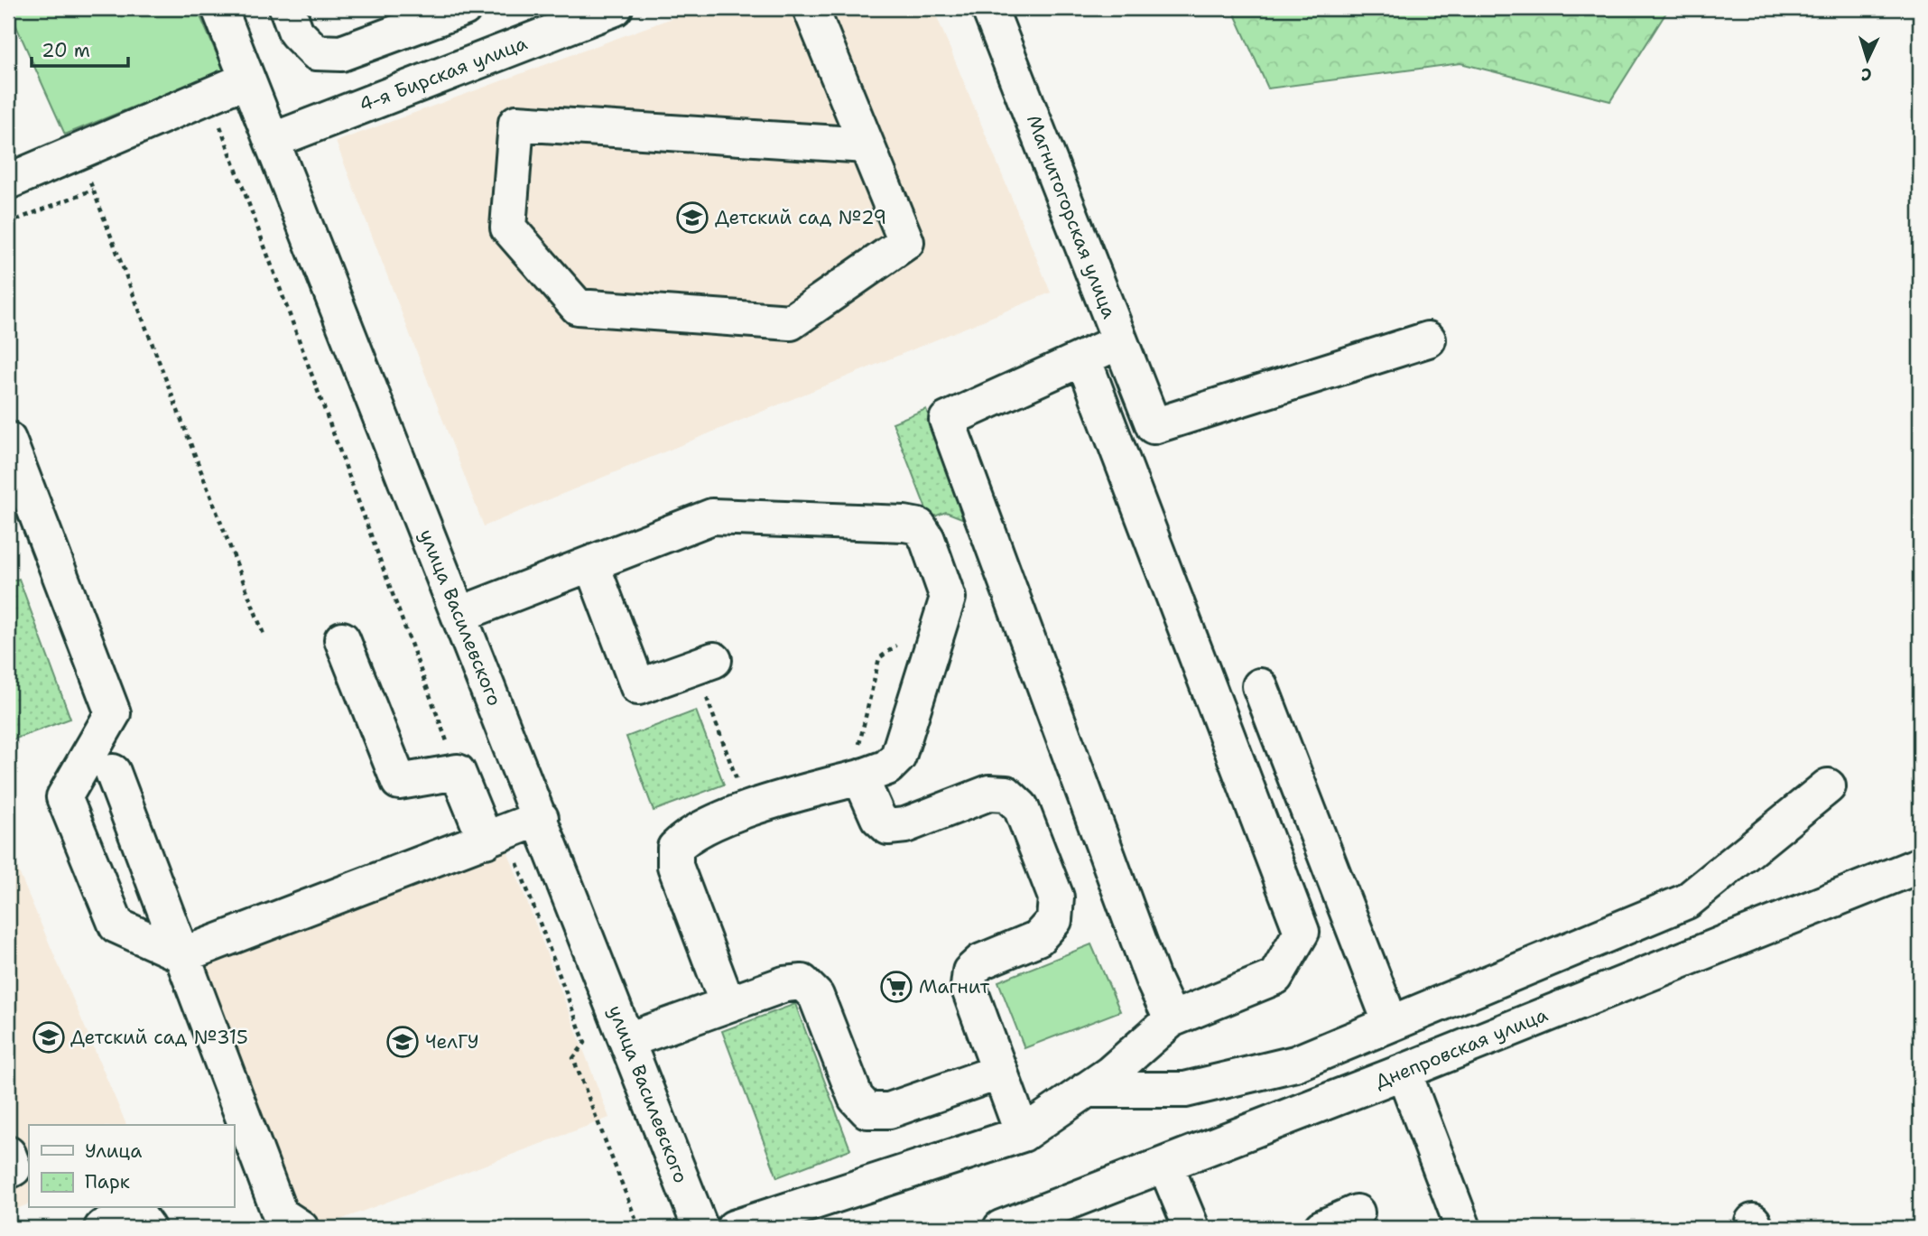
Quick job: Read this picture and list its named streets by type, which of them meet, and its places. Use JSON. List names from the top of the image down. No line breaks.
{"streets":{"street":["4-я Бирская улица","Магнитогорская улица","улица Василевского","Днепровская улица"]},"crossings":[["4-я Бирская улица","улица Василевского"]],"places":{"school or university":["Детский сад №29","Детский сад №315","ЧелГУ"],"supermarket":["Магнит"]},"legend":["Улица","Парк"],"scale_bar":"20 m","north":"bottom"}
